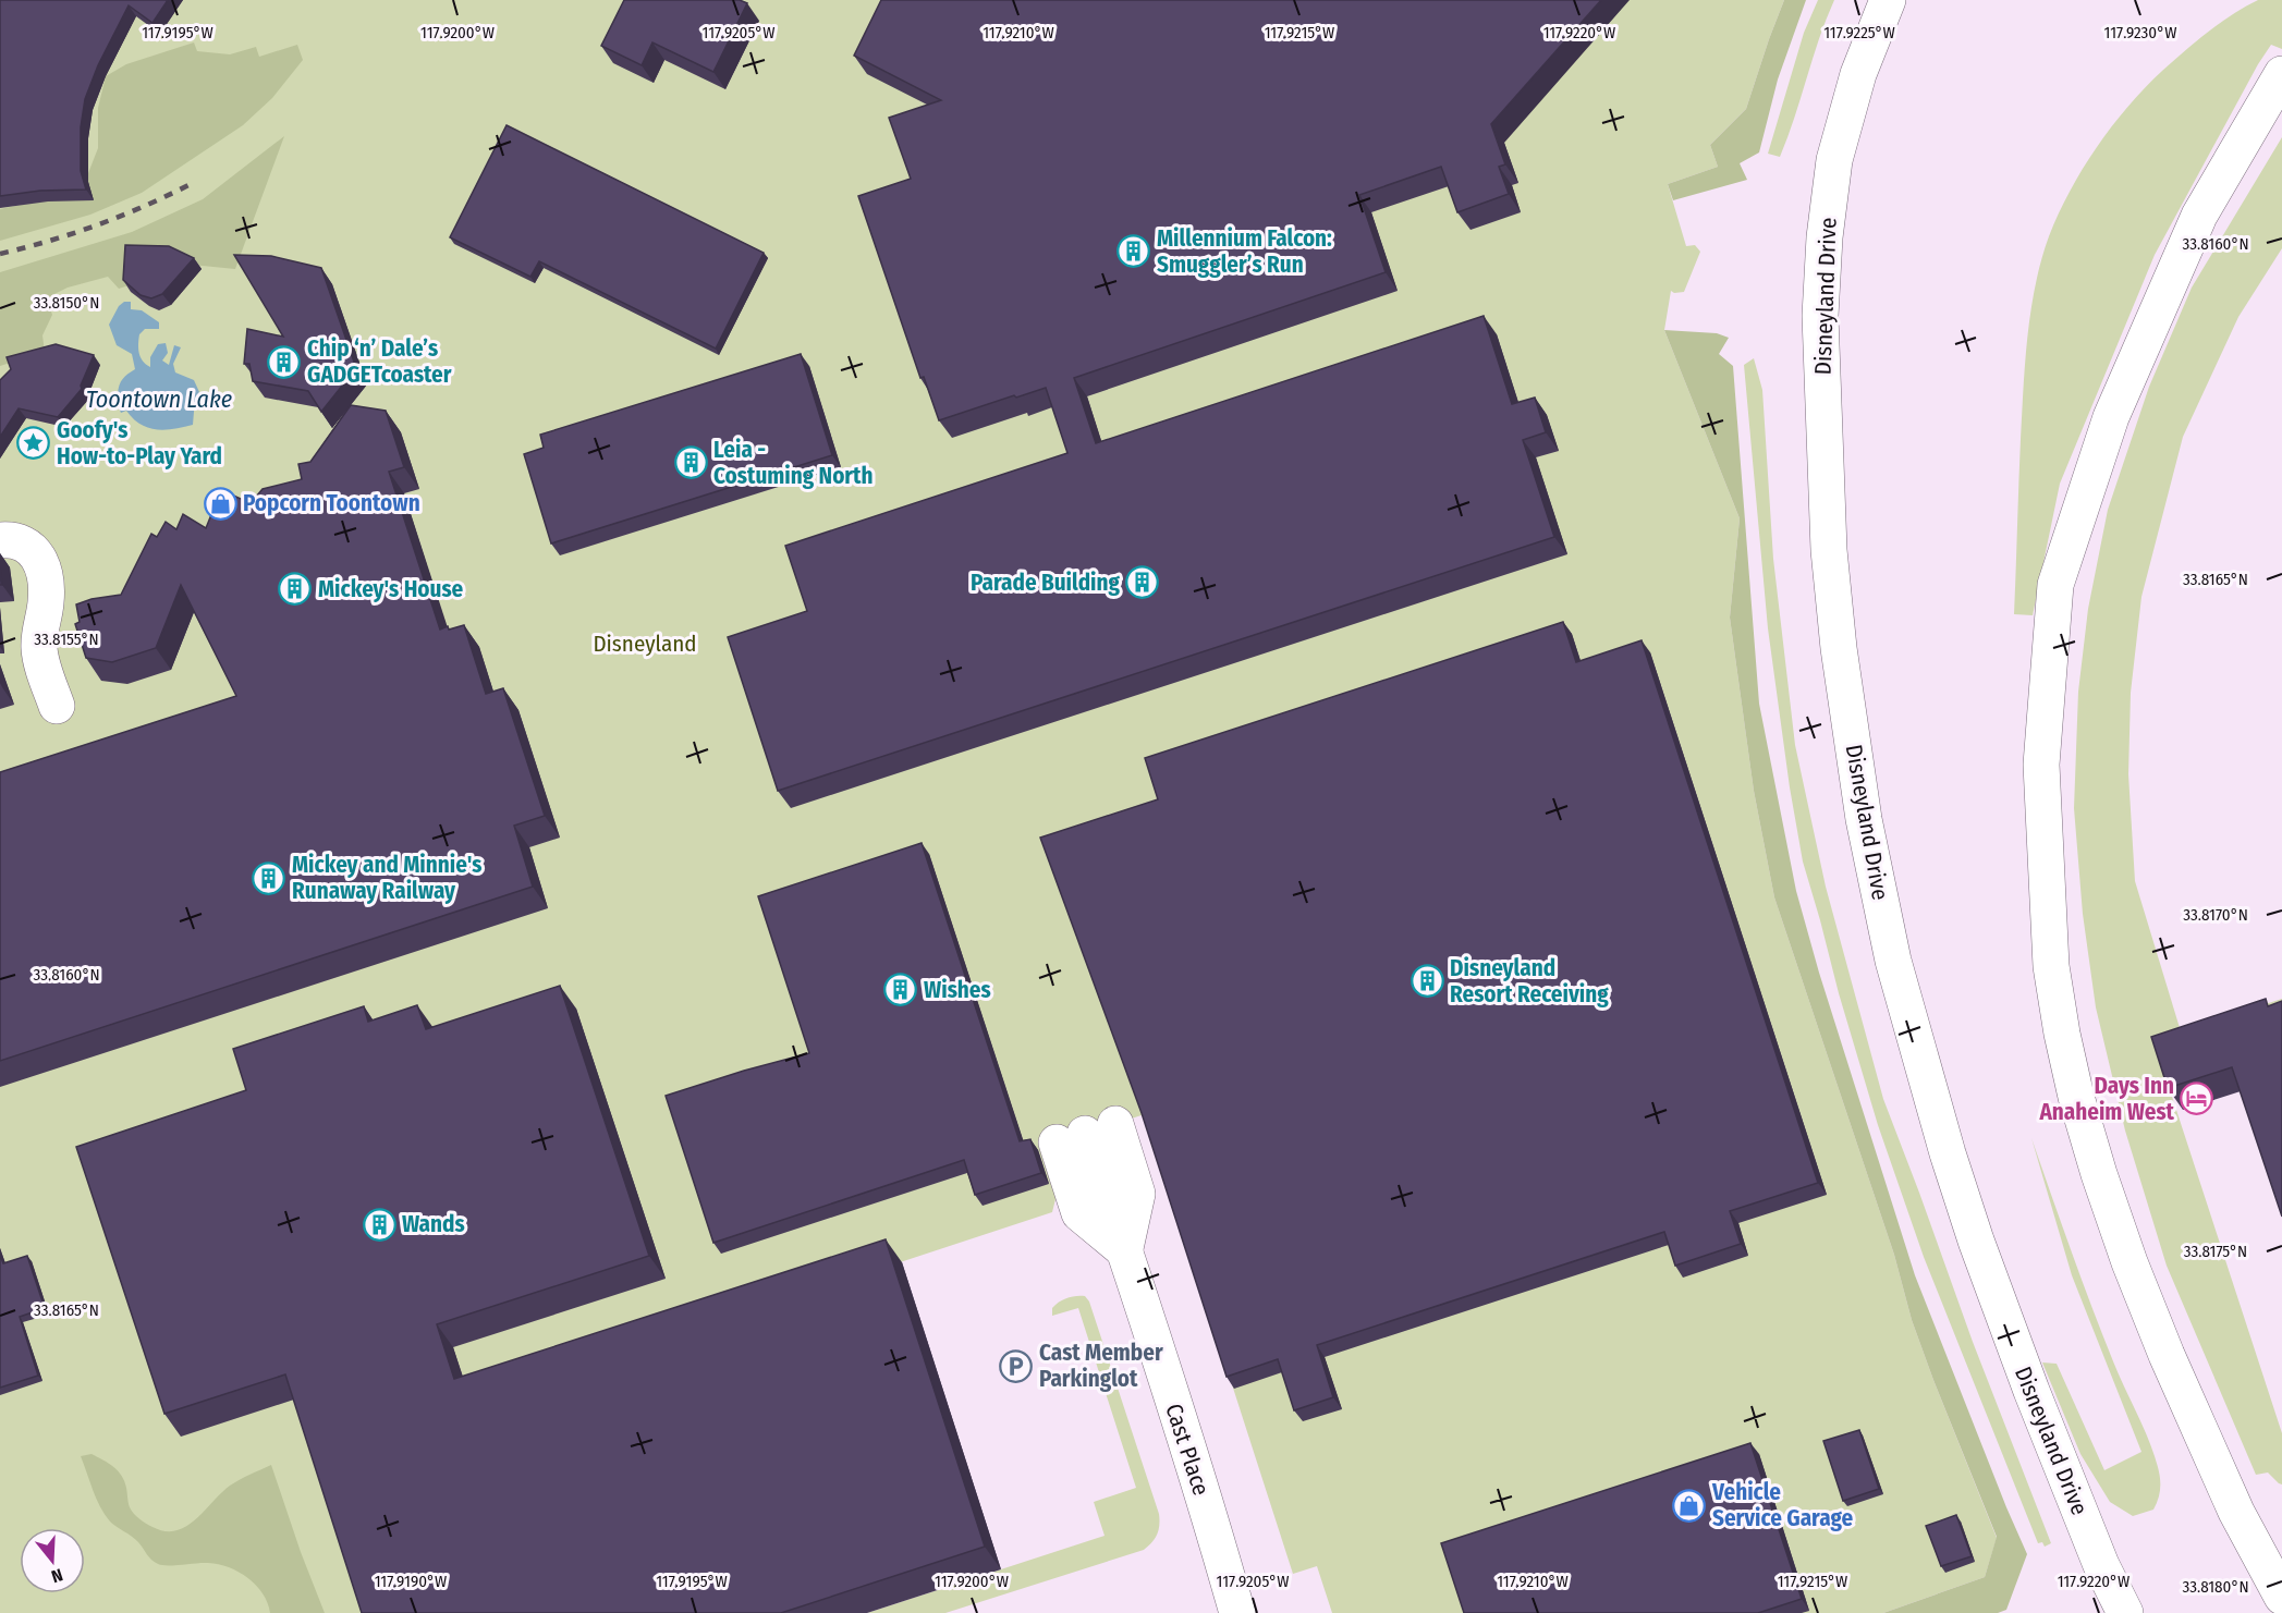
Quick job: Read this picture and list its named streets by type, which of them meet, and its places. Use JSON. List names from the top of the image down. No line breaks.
{"streets":{"main road":["Disneyland Drive","Cast Place"]},"water":["Toontown Lake"],"parks":["Disneyland"],"places":{"building":["Millennium Falcon: Smuggler’s Run","Chip ‘n’ Dale’s GADGETcoaster","Leia - Costuming North","Parade Building","Mickey's House","Mickey and Minnie's Runaway Railway","Disneyland Resort Receiving","Wishes","Wands"],"place":["Goofy's How-to-Play Yard"],"shop":["Popcorn Toontown","Vehicle Service Garage"],"hotel":["Days Inn Anaheim West"],"parking":["Cast Member Parkinglot"]},"north":"bottom","coordinates":["117.9195°W","117.9200°W","117.9205°W","117.9210°W","117.9215°W","117.9220°W","117.9225°W","117.9230°W","33.8160°N","33.8150°N","33.8165°N","33.8155°N","33.8170°N","33.8175°N","117.9190°W","33.8180°N"]}
